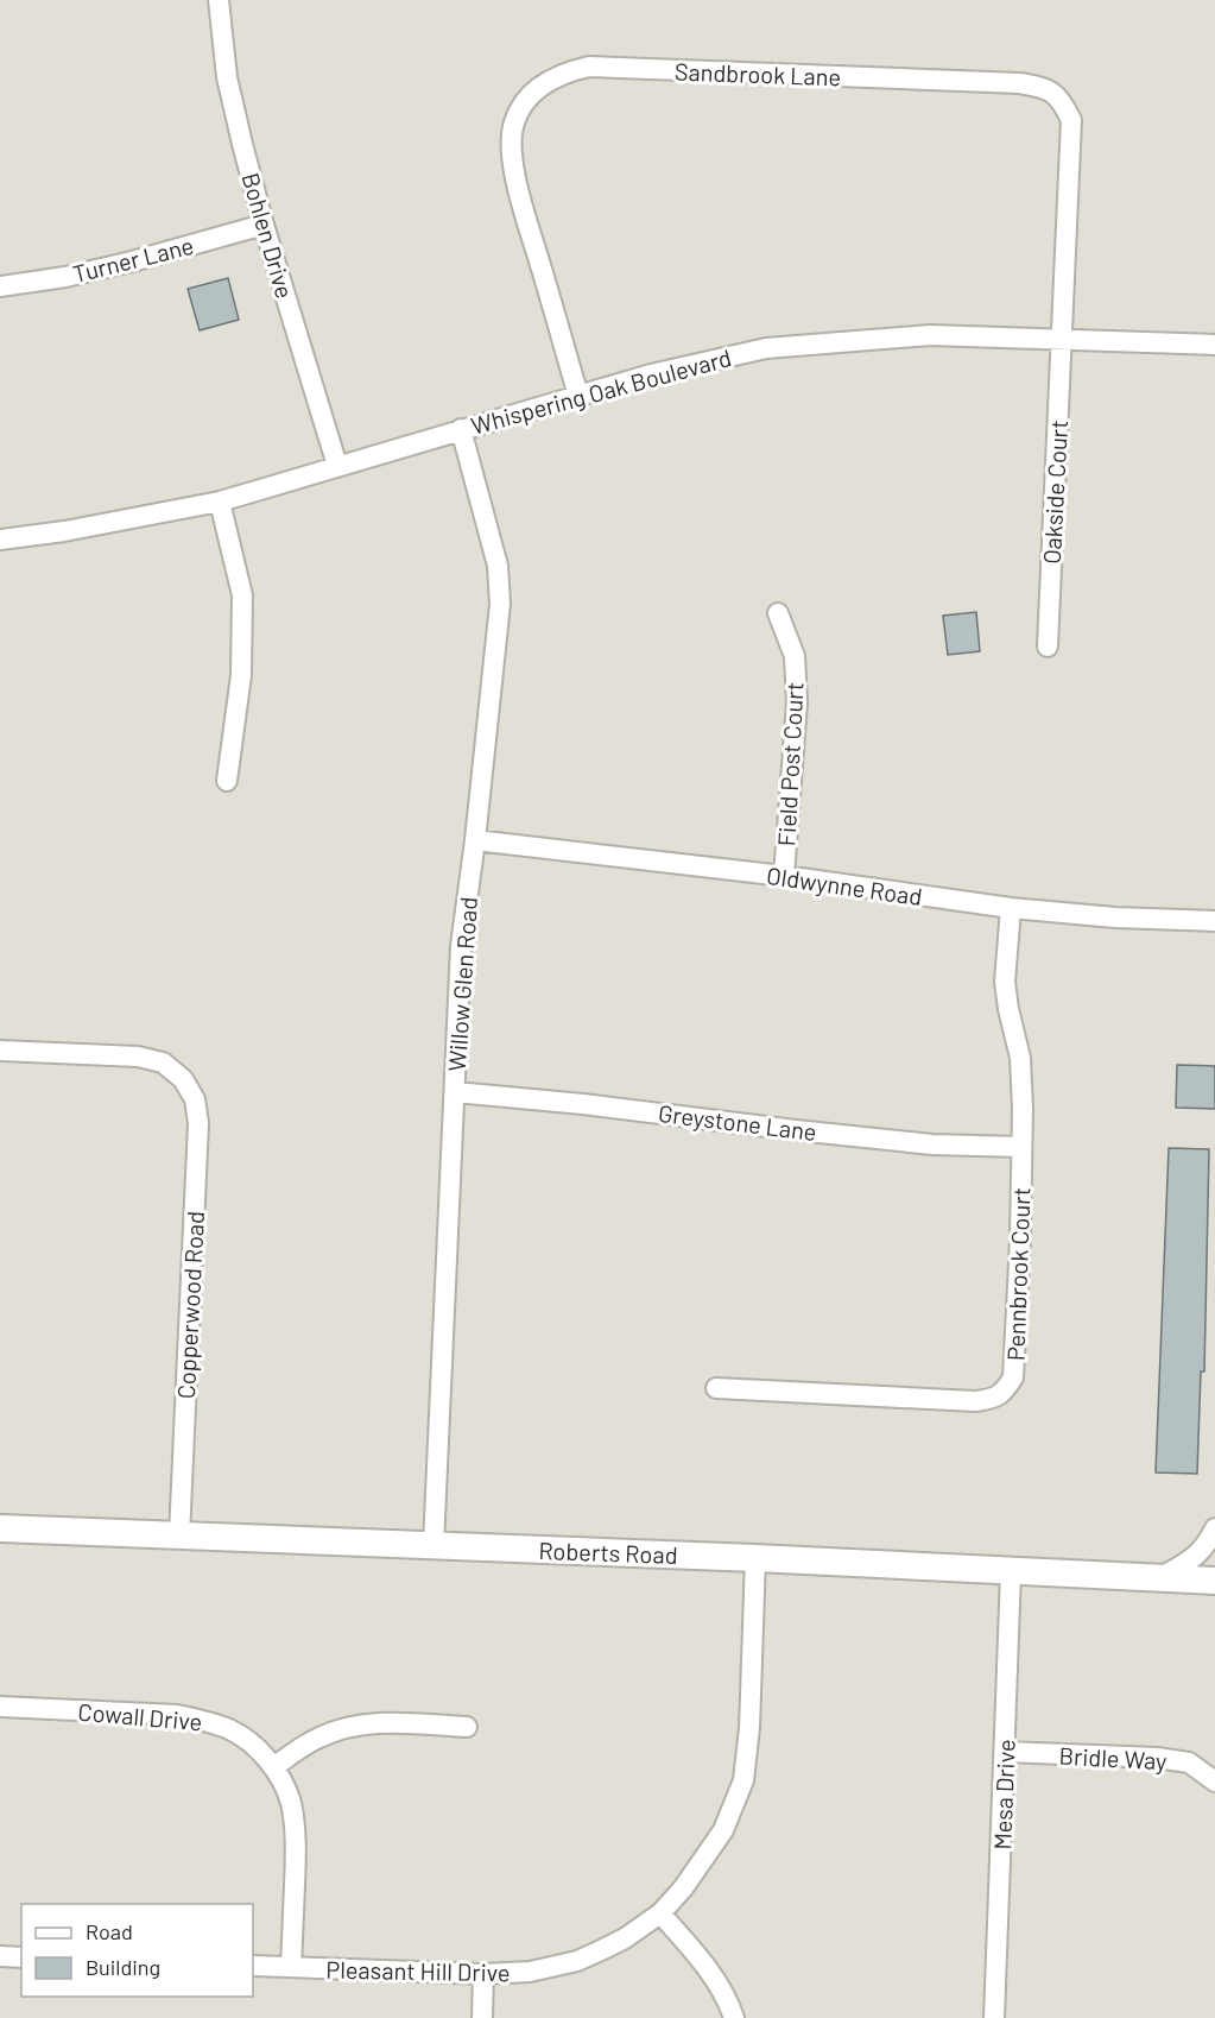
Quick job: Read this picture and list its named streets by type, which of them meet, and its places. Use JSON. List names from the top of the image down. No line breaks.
{"streets":{"main road":["Roberts Road"],"street":["Sandbrook Lane","Bohlen Drive","Turner Lane","Whispering Oak Boulevard","Oakside Court","Field Post Court","Oldwynne Road","Willow Glen Road","Greystone Lane","Pennbrook Court","Copperwood Road","Cowall Drive","Bridle Way","Mesa Drive","Pleasant Hill Drive"]},"crossings":[["Sandbrook Lane","Whispering Oak Boulevard"],["Sandbrook Lane","Oakside Court"],["Bohlen Drive","Turner Lane"],["Bohlen Drive","Whispering Oak Boulevard"],["Whispering Oak Boulevard","Oakside Court"],["Whispering Oak Boulevard","Willow Glen Road"],["Field Post Court","Oldwynne Road"],["Oldwynne Road","Willow Glen Road"],["Oldwynne Road","Pennbrook Court"],["Willow Glen Road","Greystone Lane"],["Willow Glen Road","Roberts Road"],["Greystone Lane","Pennbrook Court"],["Copperwood Road","Roberts Road"],["Roberts Road","Mesa Drive"],["Roberts Road","Pleasant Hill Drive"],["Cowall Drive","Pleasant Hill Drive"],["Bridle Way","Mesa Drive"]],"legend":["Road","Building"]}
